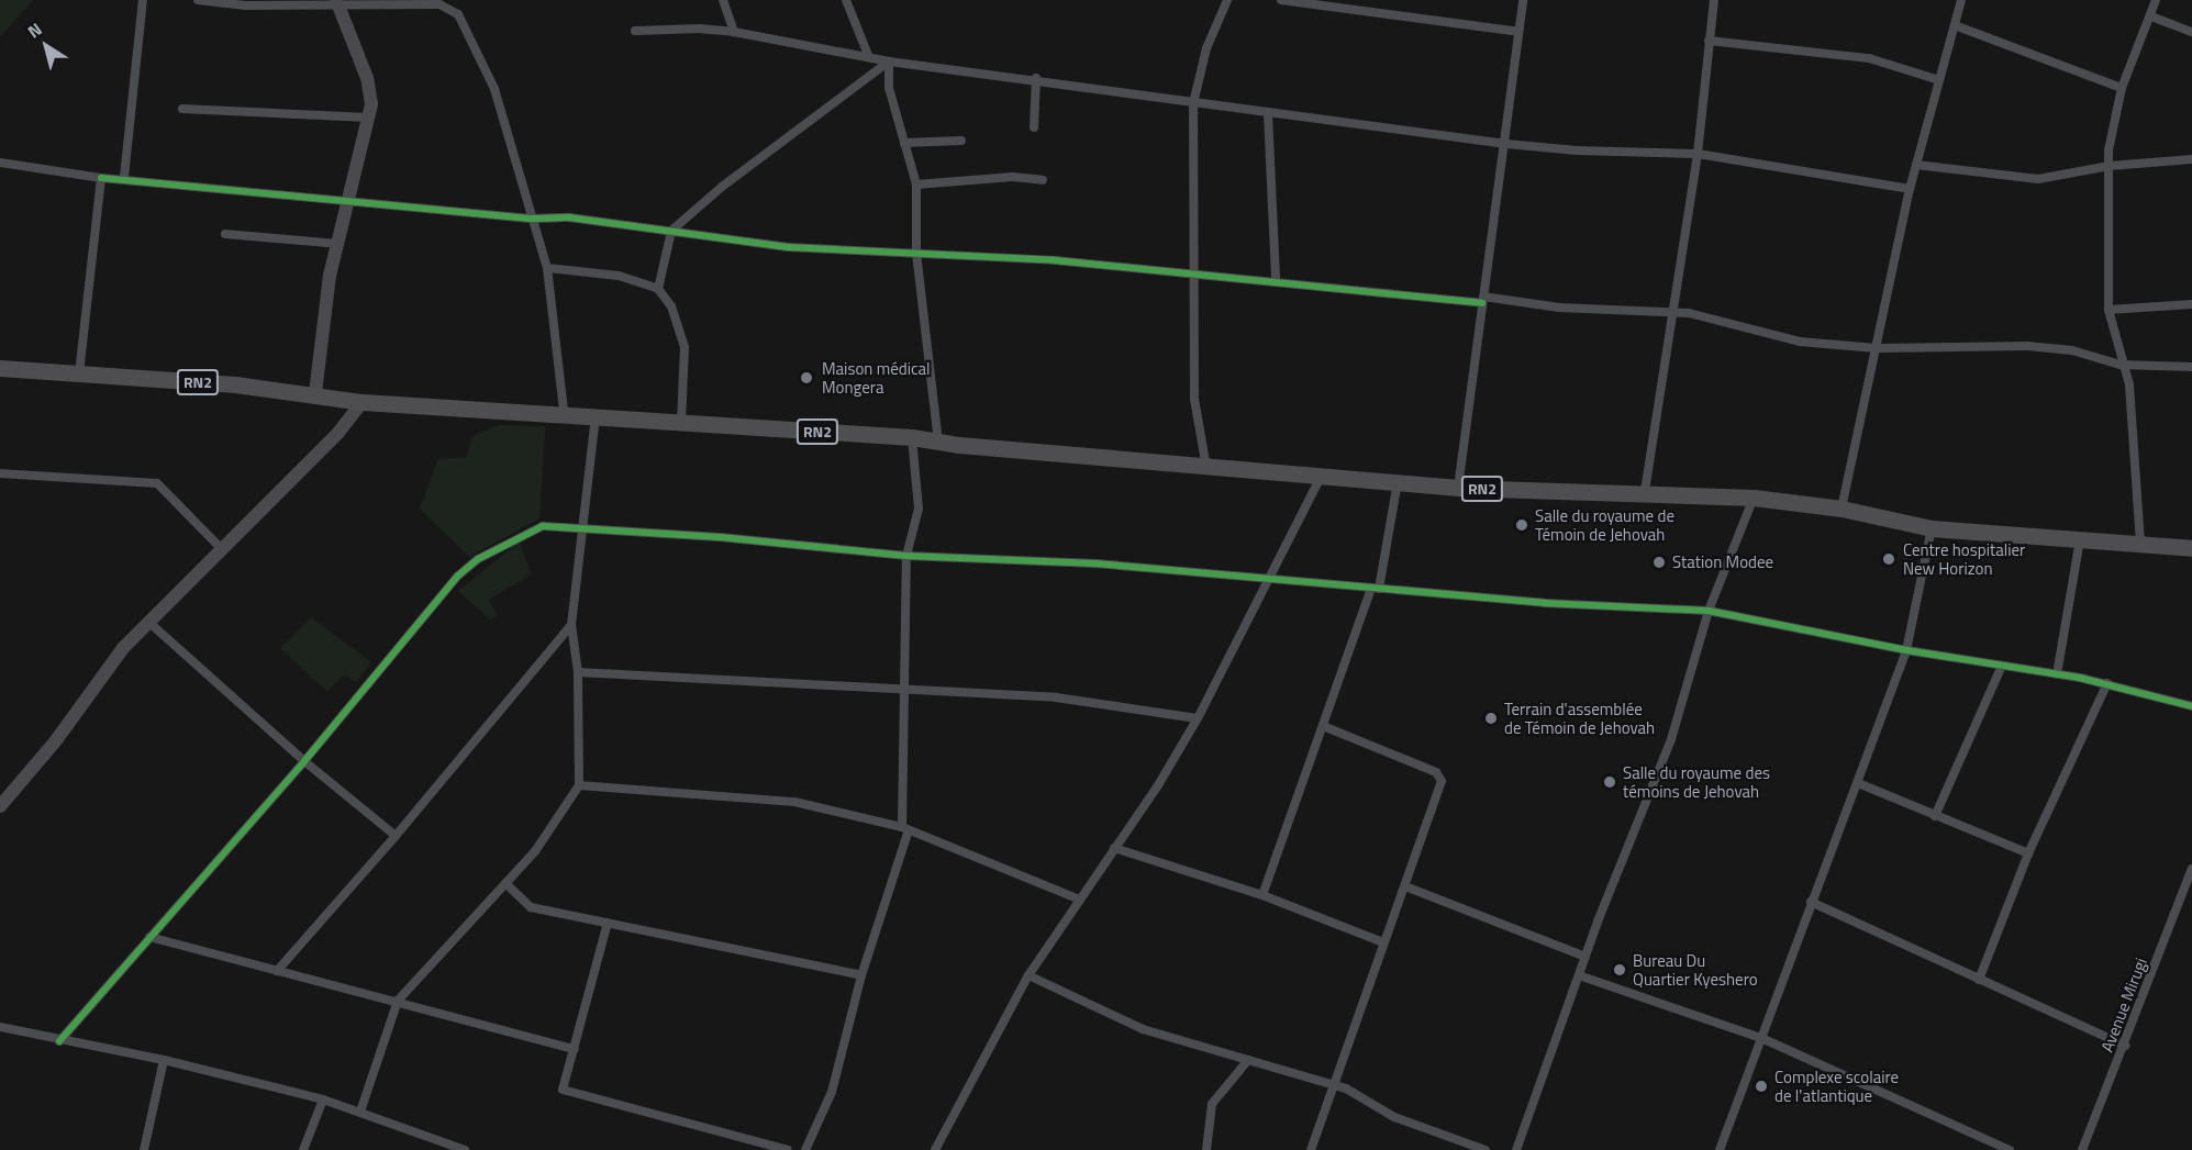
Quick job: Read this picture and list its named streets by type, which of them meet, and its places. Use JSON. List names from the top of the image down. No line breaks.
{"streets":{"highway":["RN2"],"street":["Avenue Mirugi"]},"places":["Maison médical Mongera","Salle du royaume de Témoin de Jehovah","Centre hospitalier New Horizon","Station Modee","Terrain d'assemblée de Témoin de Jehovah","Salle du royaume des témoins de Jehovah","Bureau Du Quartier Kyeshero","Complexe scolaire de l'atlantique"],"north":"top left"}
